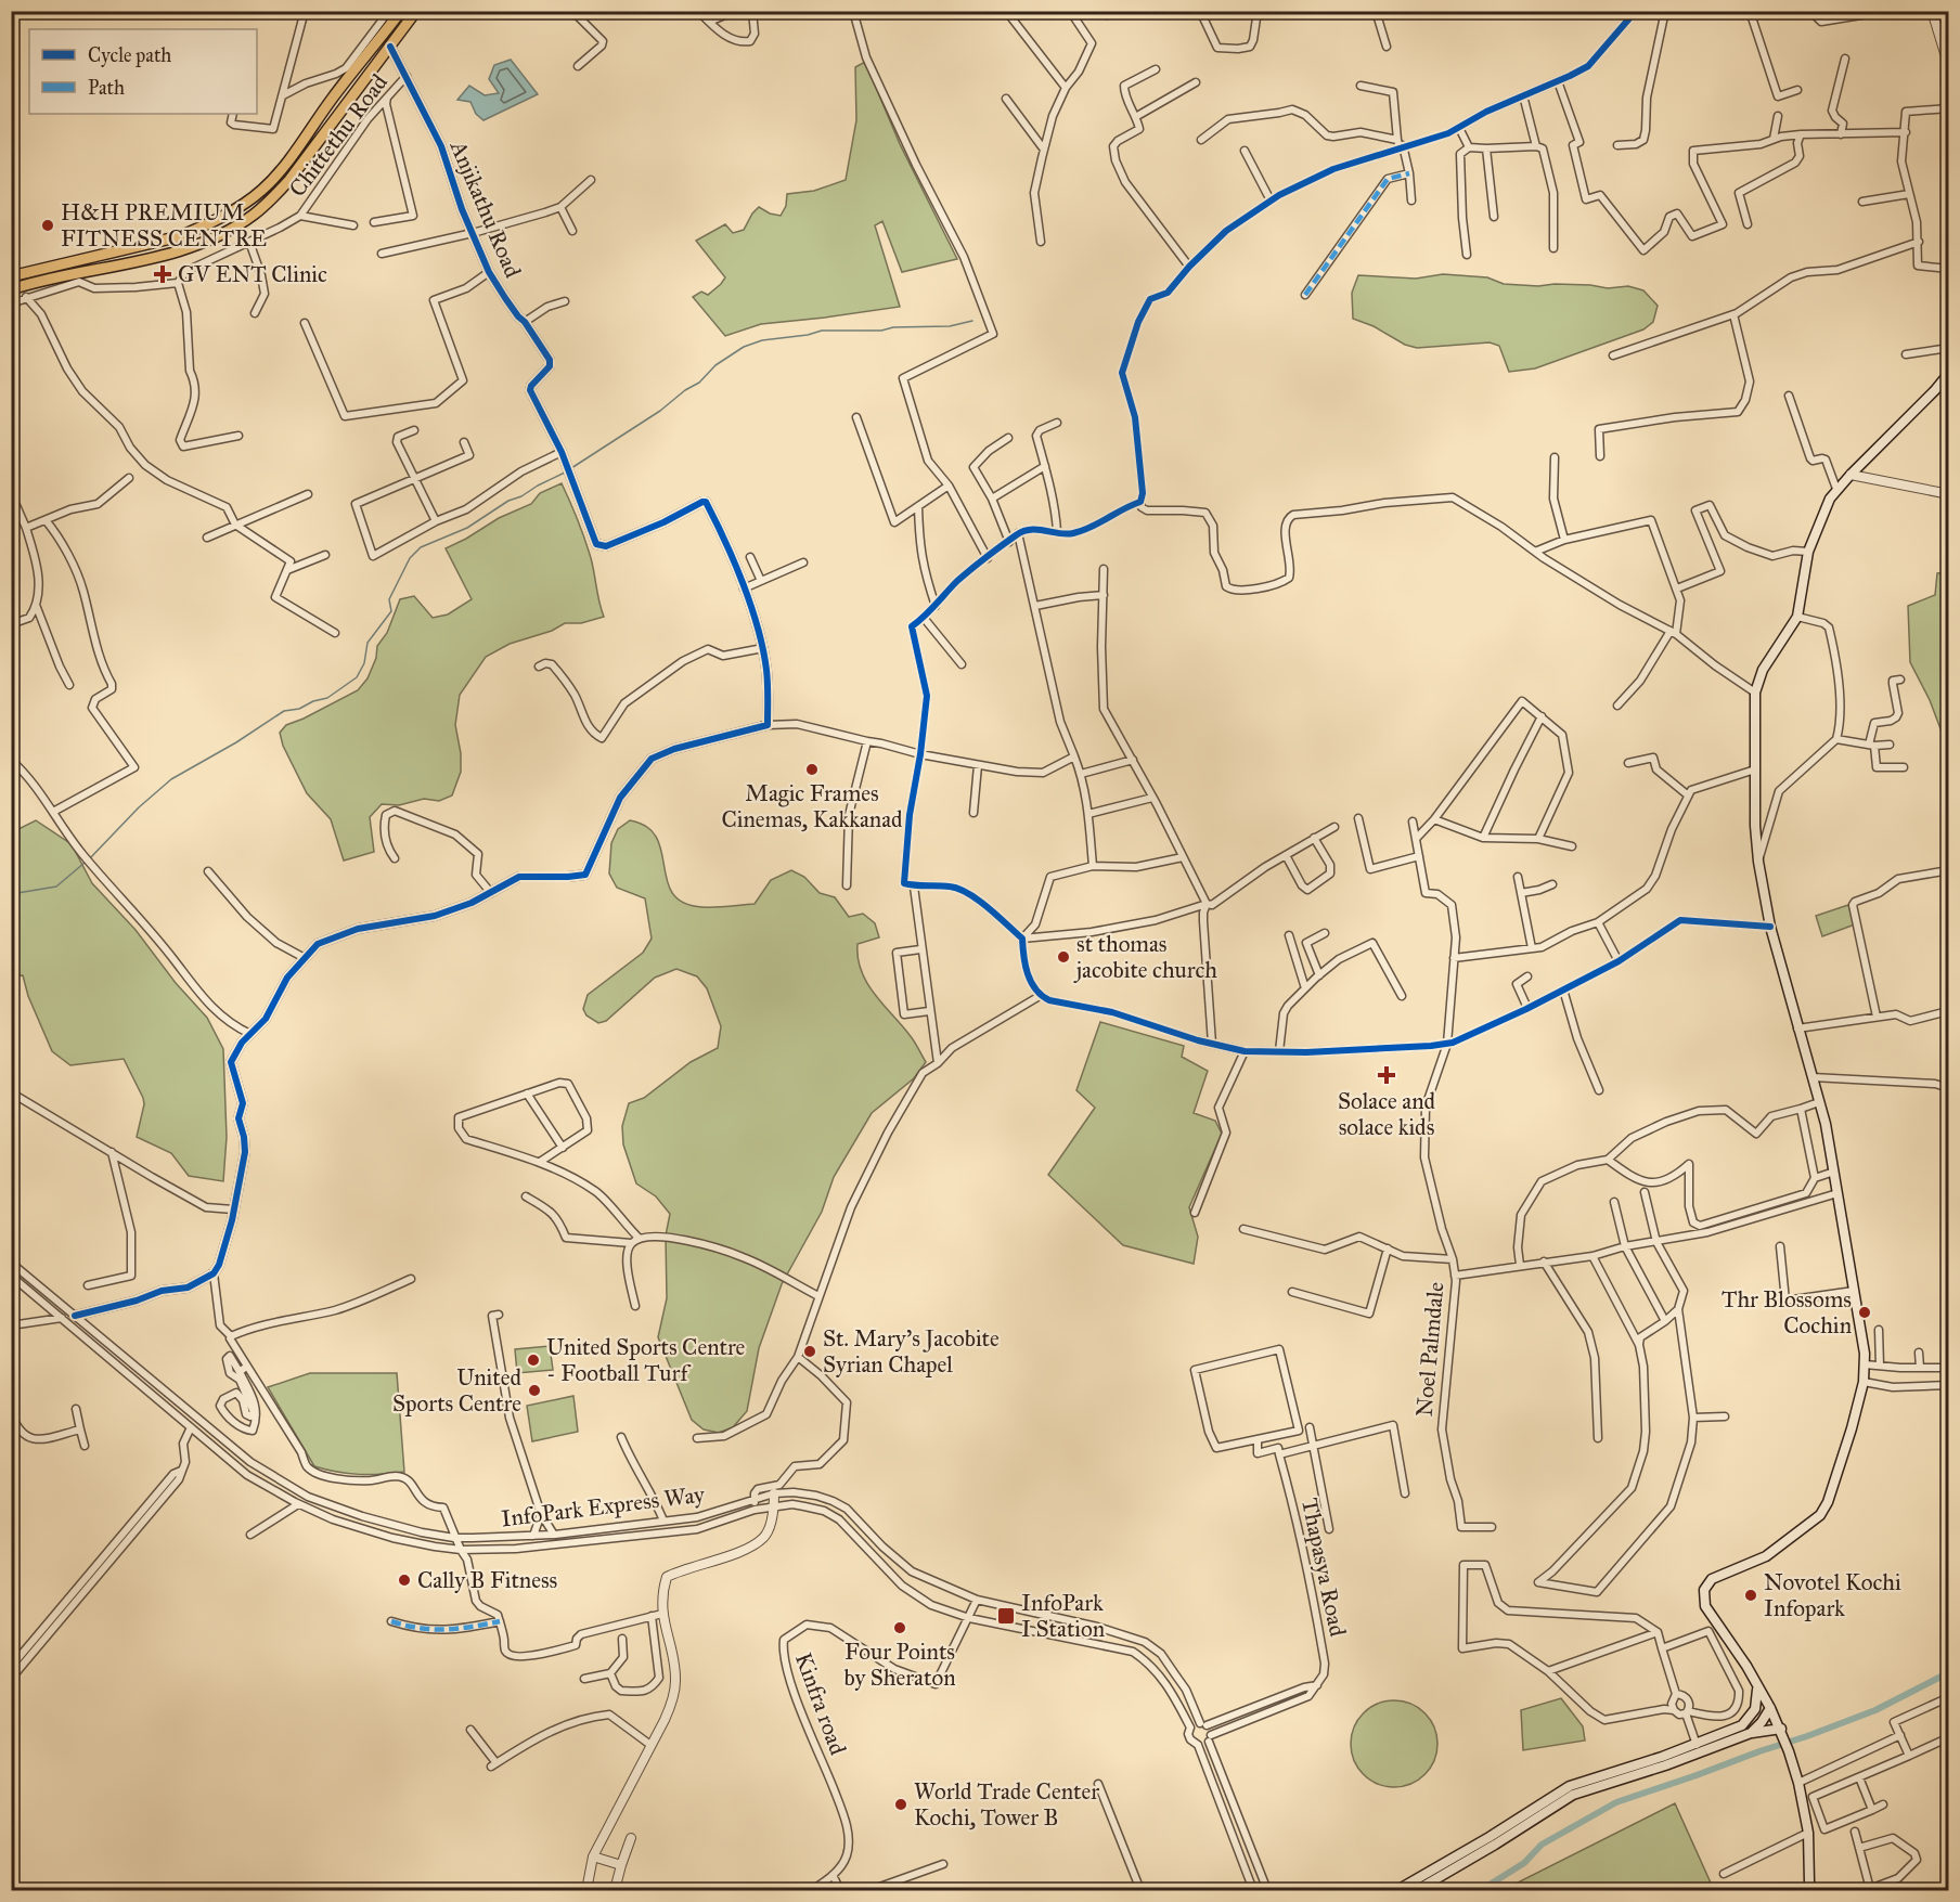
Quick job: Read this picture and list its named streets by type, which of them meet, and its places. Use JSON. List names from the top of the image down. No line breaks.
{"streets":{"street":["Chittethu Road","Anjikathu Road","Noel Palmdale","InfoPark Express Way","Thapasya Road","Kinfra road"]},"crossings":[["Chittethu Road","Anjikathu Road"],["InfoPark Express Way","Kinfra road"]],"places":{"other":["H&H PREMIUM FITNESS CENTRE","Magic Frames Cinemas, Kakkanad","st thomas jacobite church","Thr Blossoms Cochin","St. Mary's Jacobite Syrian Chapel","United Sports Centre - Football Turf","United Sports Centre","Cally B Fitness","Novotel Kochi Infopark","Four Points by Sheraton","World Trade Center Kochi, Tower B"],"health":["GV ENT Clinic","Solace and solace kids"],"transit":["InfoPark I Station"]},"legend":["Cycle path","Path"]}
